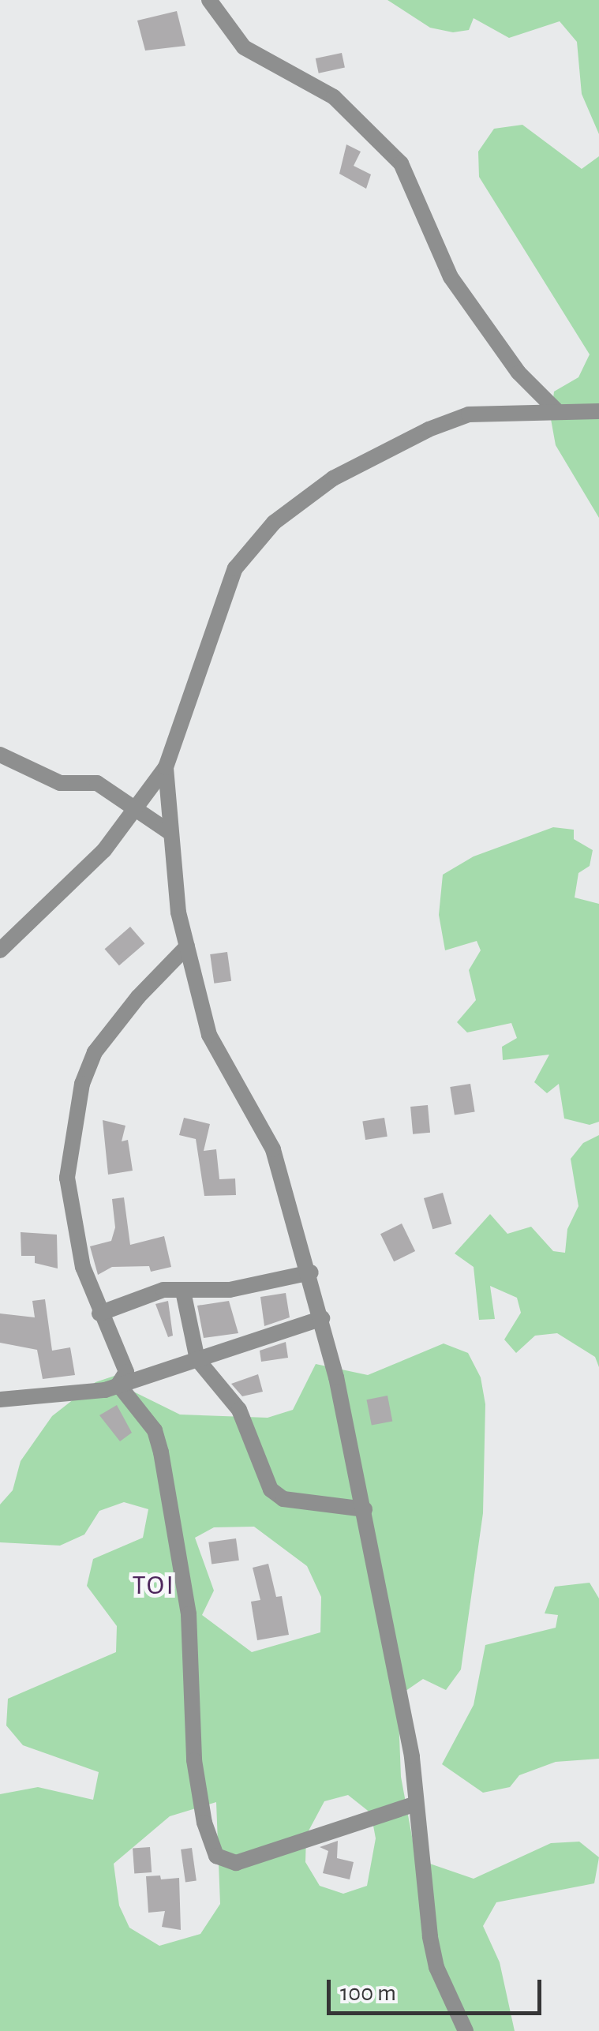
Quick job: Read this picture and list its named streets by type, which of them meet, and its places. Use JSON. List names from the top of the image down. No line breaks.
{"districts":["TOI"],"scale_bar":"100 m"}
